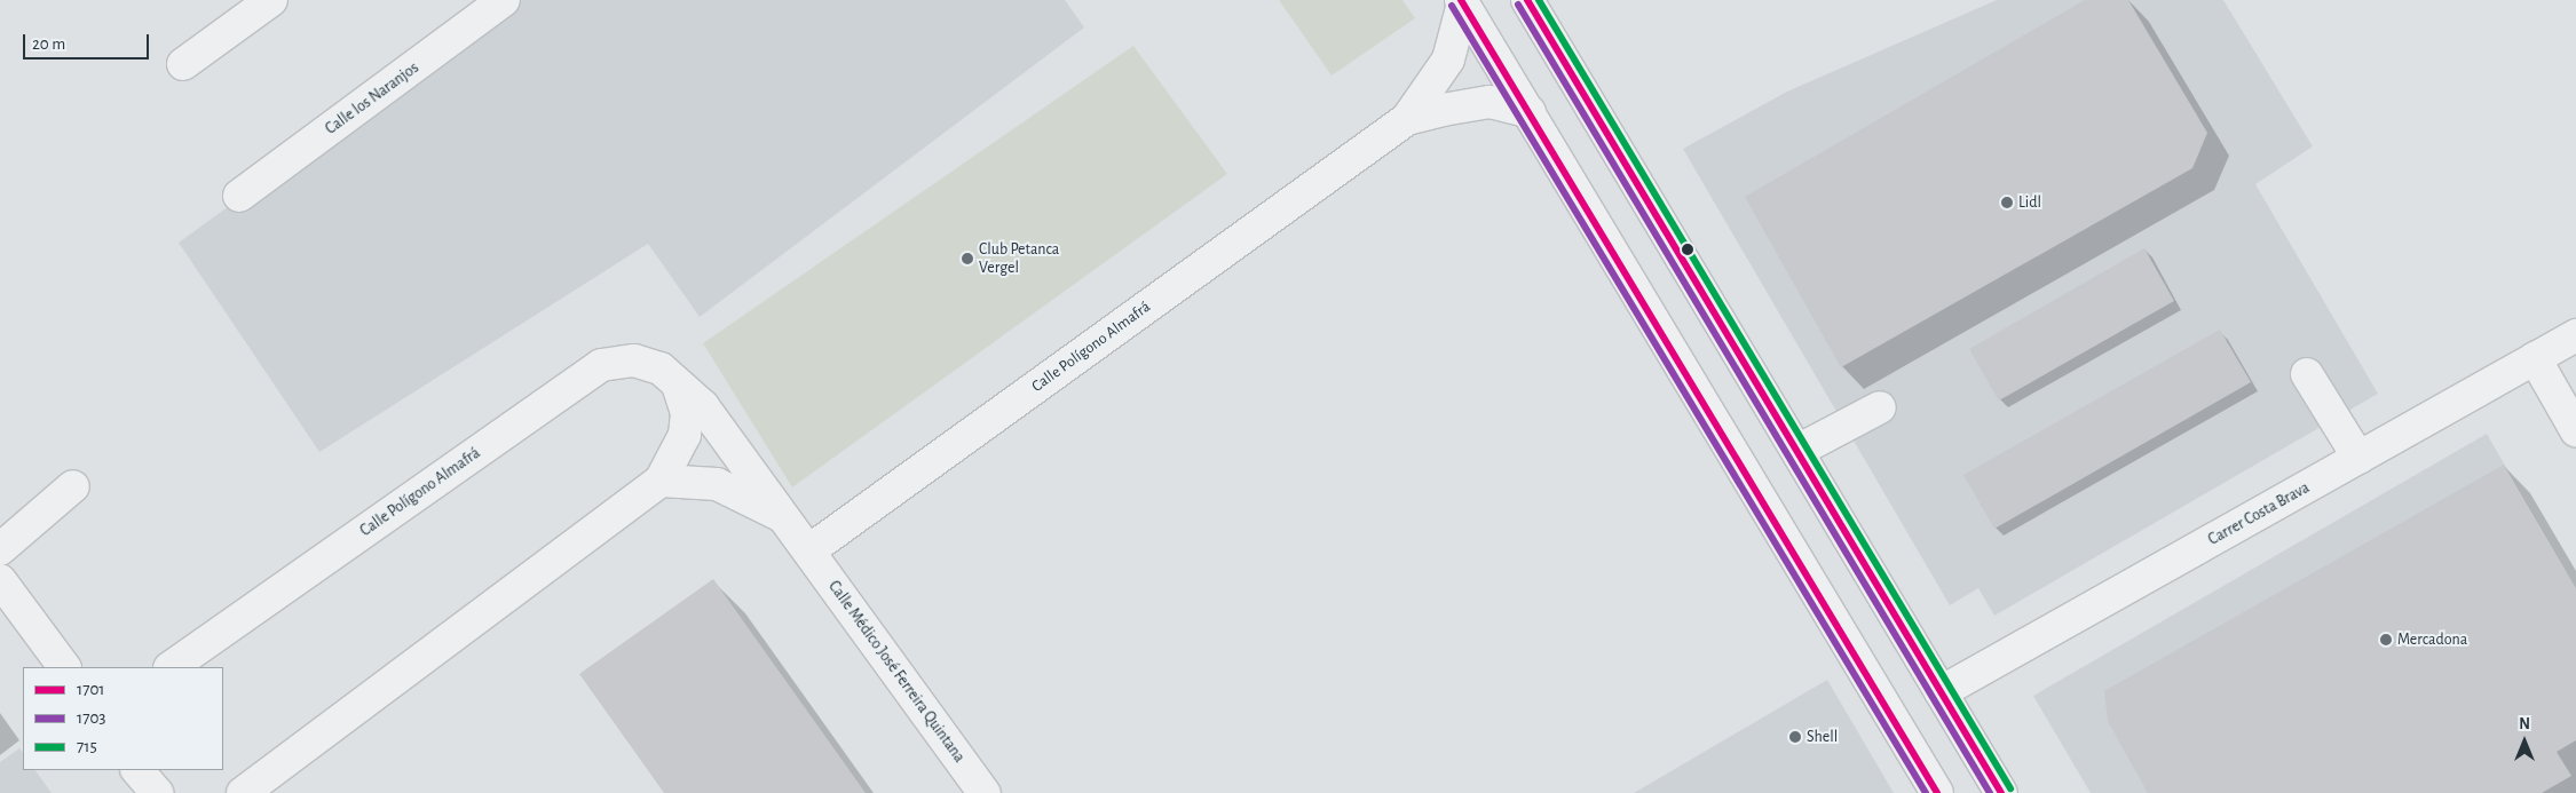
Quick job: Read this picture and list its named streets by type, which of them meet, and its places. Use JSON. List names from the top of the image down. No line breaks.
{"streets":{"street":["Calle los Naranjos","Calle Polígono Almafrá","Carrer Costa Brava","Calle Médico José Ferreira Quintana"]},"crossings":[["Calle Polígono Almafrá","Calle Médico José Ferreira Quintana"]],"places":["Lidl","Club Petanca Vergel","Mercadona","Shell"],"lines":["transit line 1701","transit line 715","transit line 1703"],"legend":["1701","1703","715"],"scale_bar":"20 m","north":"top"}
